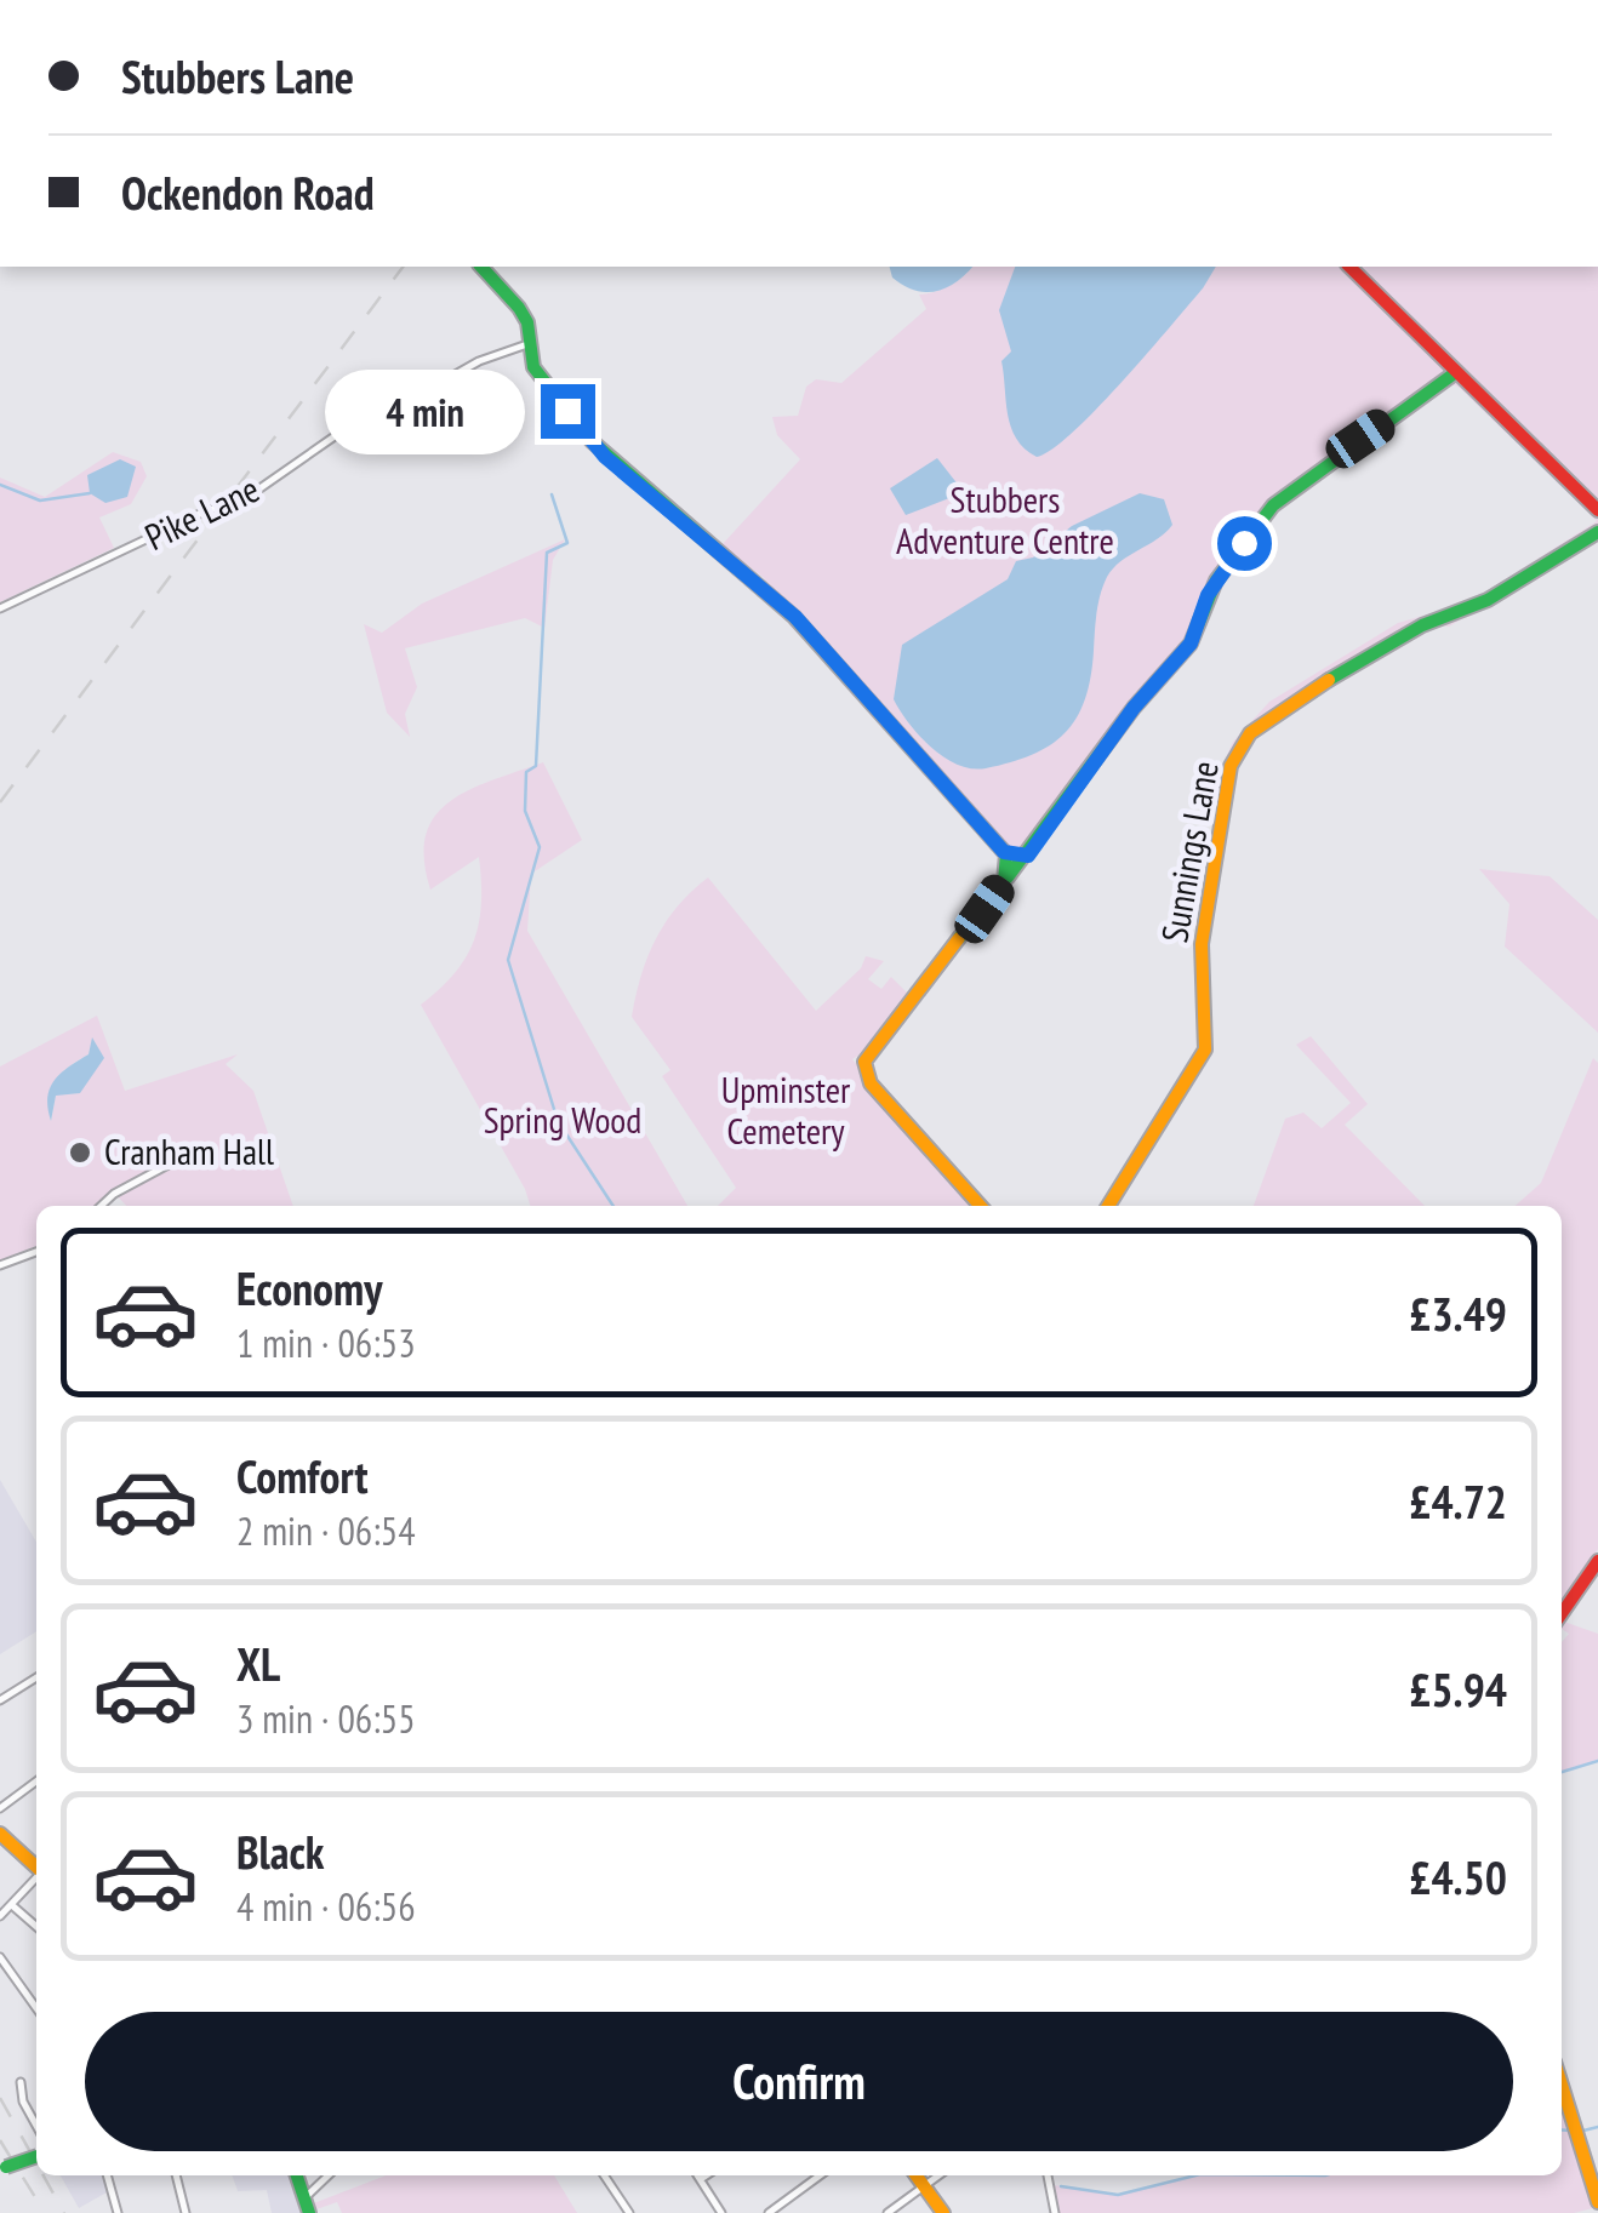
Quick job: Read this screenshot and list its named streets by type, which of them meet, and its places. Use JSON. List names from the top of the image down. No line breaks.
{"streets":{"street":["Pike Lane","Sunnings Lane"]},"parks":["Stubbers Adventure Centre","Upminster Cemetery","Spring Wood"],"places":["Cranham Hall"],"page":{"banner":["Stubbers Lane","Ockendon Road"],"bubble":"4 min","list":[{"name":"Economy","note":"1 min · 06:53","value":"£3.49"},{"name":"Comfort","note":"2 min · 06:54","value":"£4.72"},{"name":"XL","note":"3 min · 06:55","value":"£5.94"},{"name":"Black","note":"4 min · 06:56","value":"£4.50"}],"buttons":"Confirm"}}
